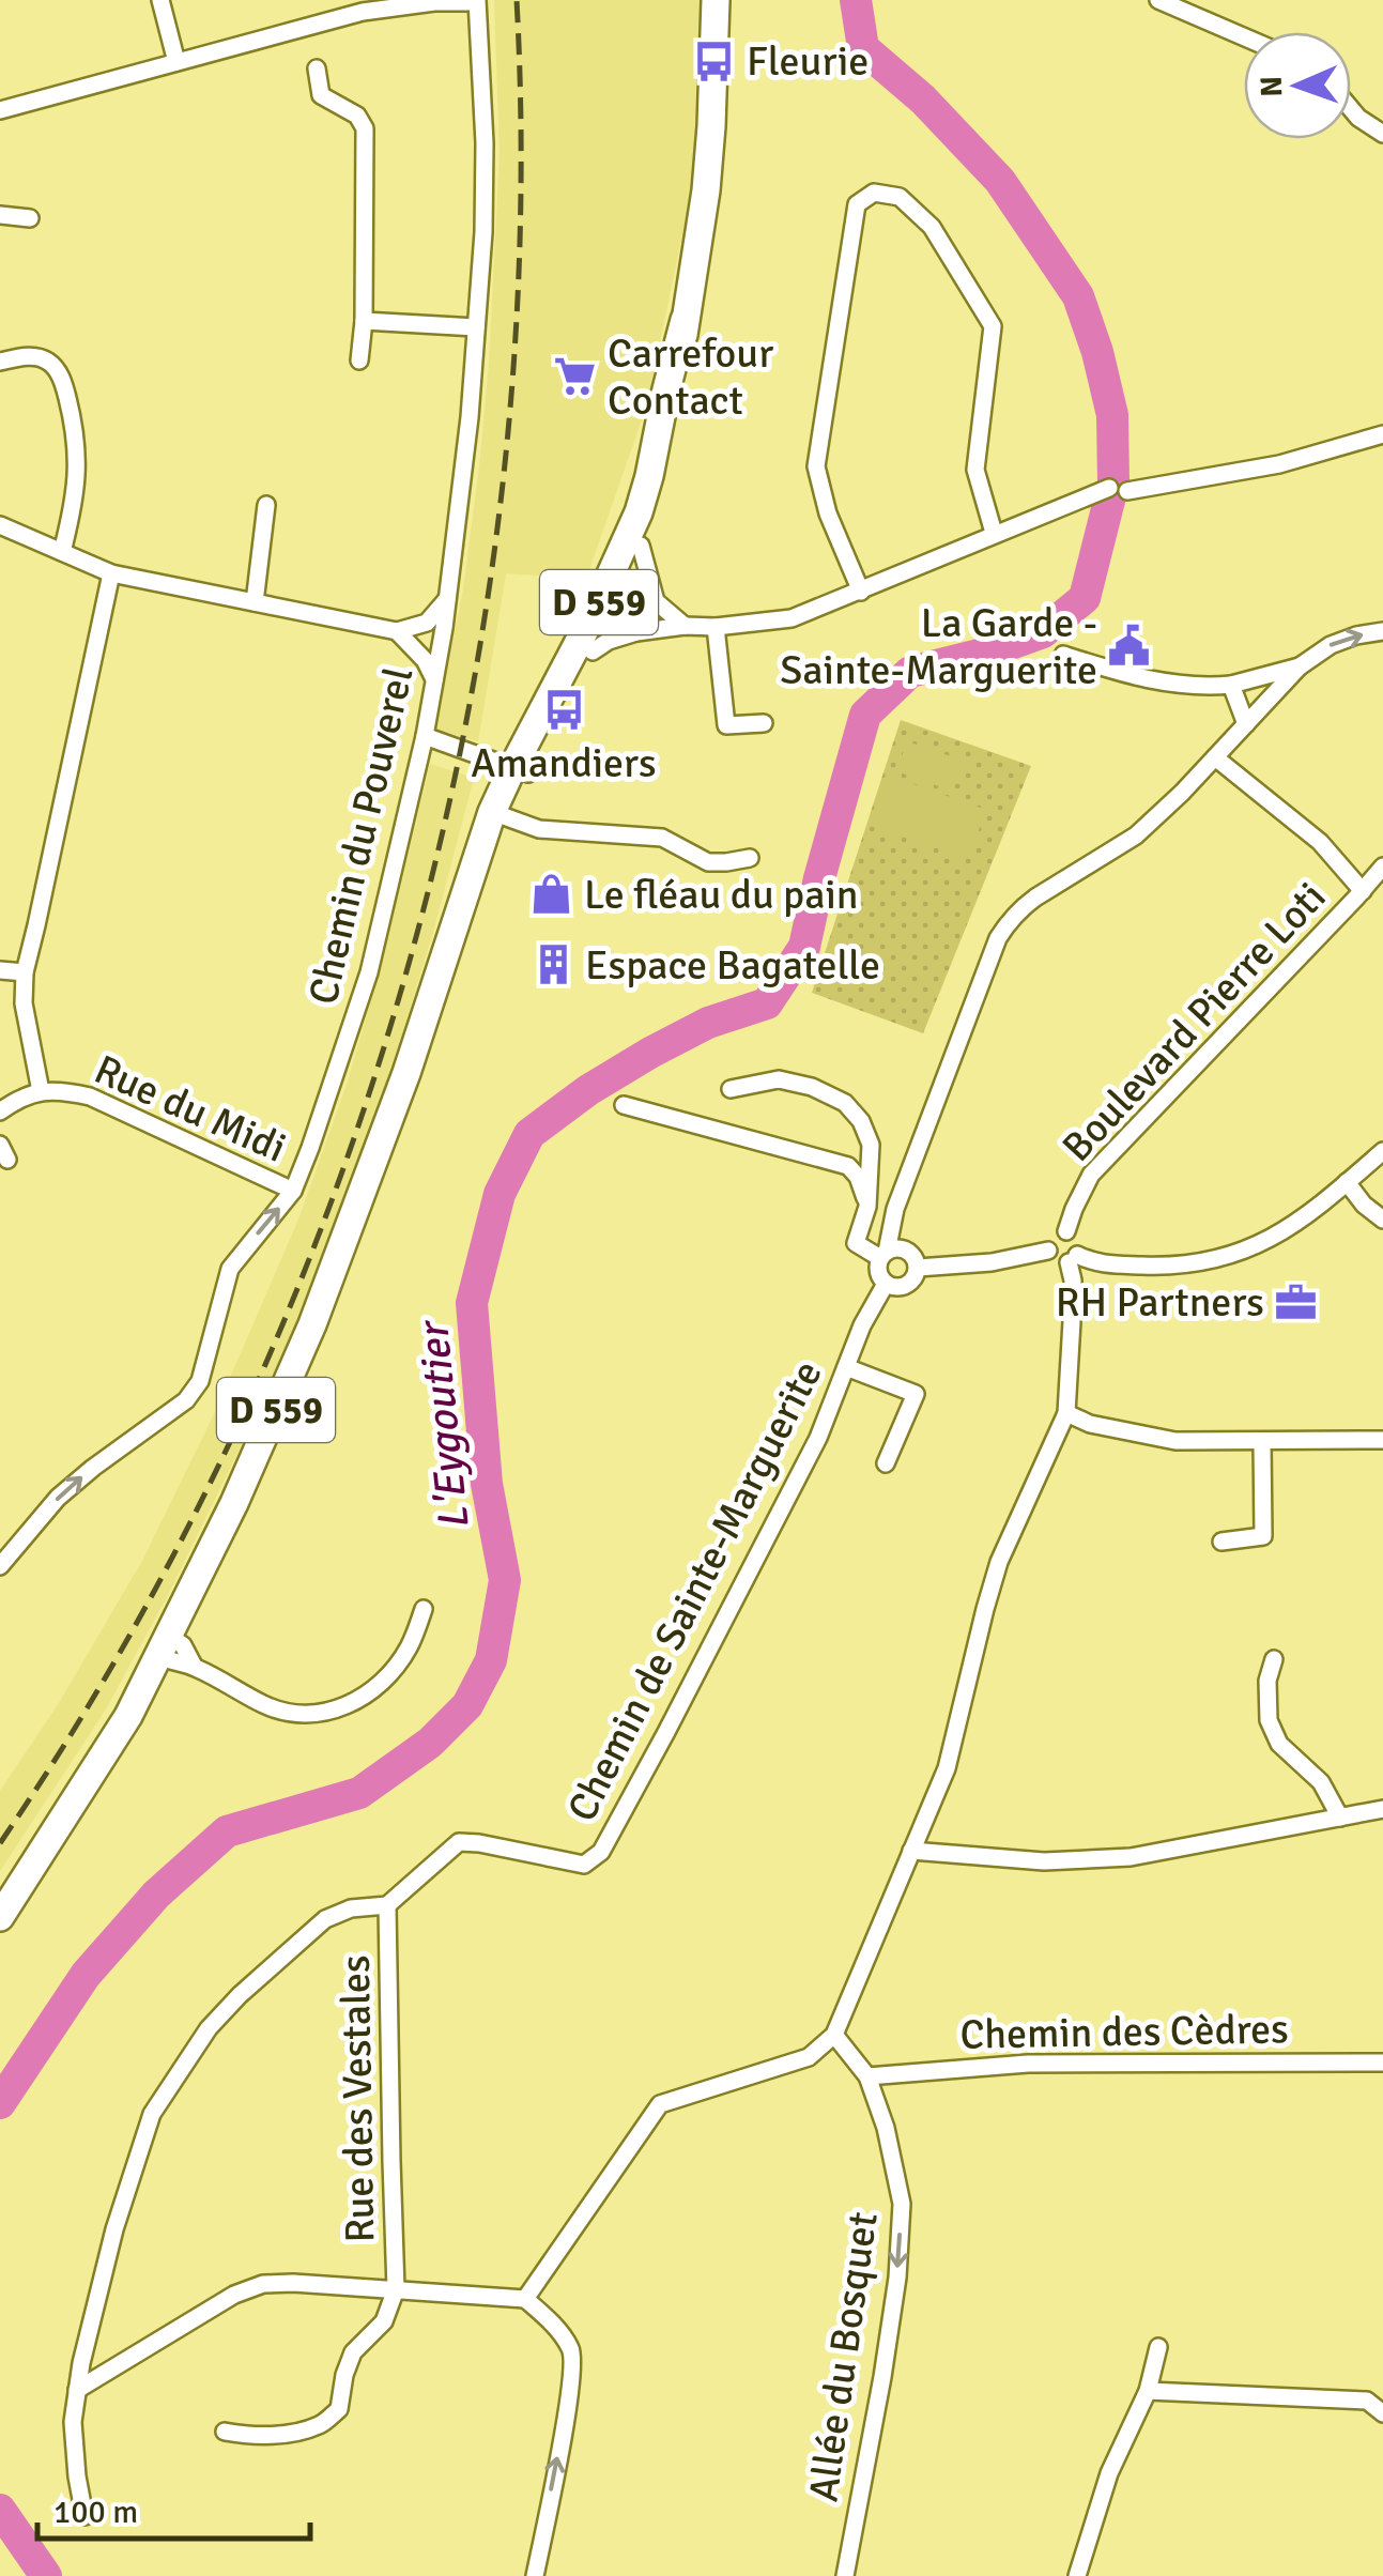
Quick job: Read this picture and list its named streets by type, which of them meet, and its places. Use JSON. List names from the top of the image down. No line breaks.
{"streets":{"main road":["D 559"],"street":["Chemin du Pouverel","Boulevard Pierre Loti","Rue du Midi","Chemin de Sainte-Marguerite","Chemin des Cèdres","Rue des Vestales","Allée du Bosquet"]},"crossings":[["Chemin du Pouverel","Rue du Midi"],["Chemin de Sainte-Marguerite","Rue des Vestales"],["Chemin des Cèdres","Allée du Bosquet"]],"one_way":["Allée du Bosquet"],"water":["L'Eygoutier"],"places":{"bus stop":["Fleurie","Amandiers"],"supermarket":["Carrefour Contact"],"public building":["La Garde - Sainte-Marguerite"],"shop":["Le fléau du pain"],"building":["Espace Bagatelle"],"office":["RH Partners"]},"scale_bar":"100 m","north":"left"}
